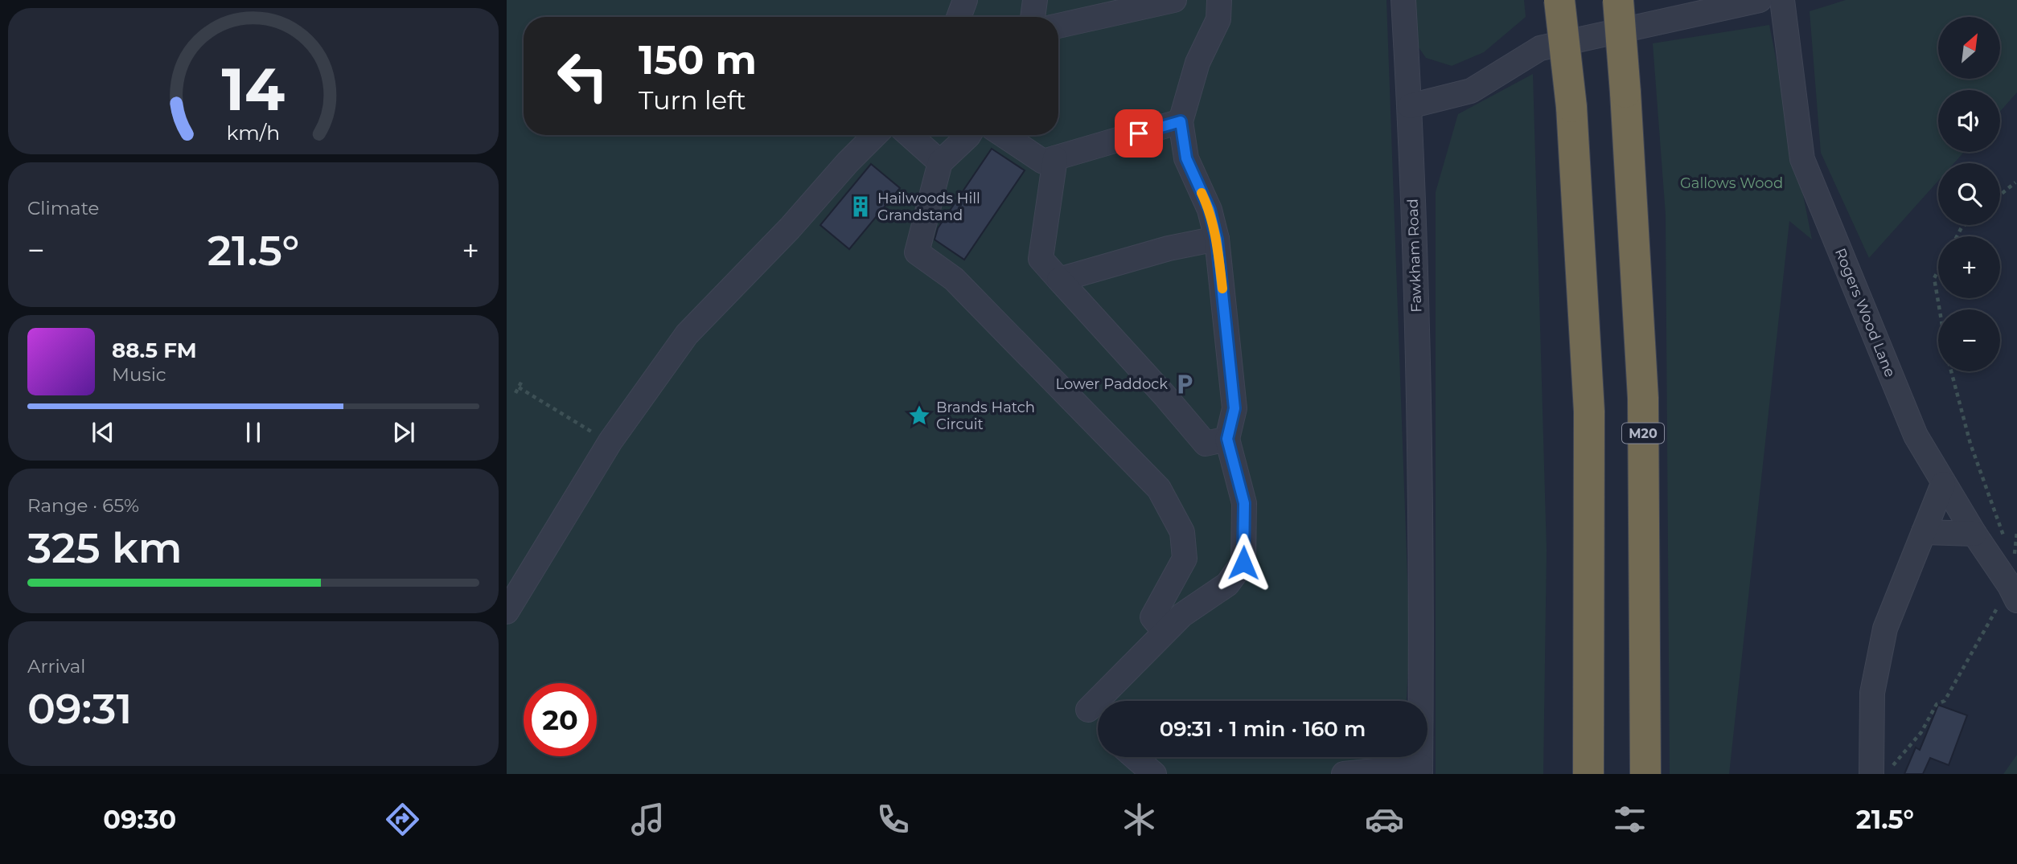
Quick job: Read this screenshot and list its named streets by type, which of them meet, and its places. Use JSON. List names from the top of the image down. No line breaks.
{"streets":{"highway":["M20"],"street":["Fawkham Road","Rogers Wood Lane"]},"parks":["Gallows Wood"],"places":{"building":["Hailwoods Hill Grandstand"],"parking":["Lower Paddock"],"place":["Brands Hatch Circuit"]},"north":"top right","page":{"map_buttons":["+","−"],"turn":["150 m","Turn left"],"tile":["Climate",["Range · 65%","325 km"],["Arrival","09:31"]],"heat":["−","21.5°","+"],"song":["88.5 FM","Music"],"limit":"20","trip":"09:31 · 1 min · 160 m","tabs":["09:30","21.5°"],"gauge":["14","km/h"]}}
